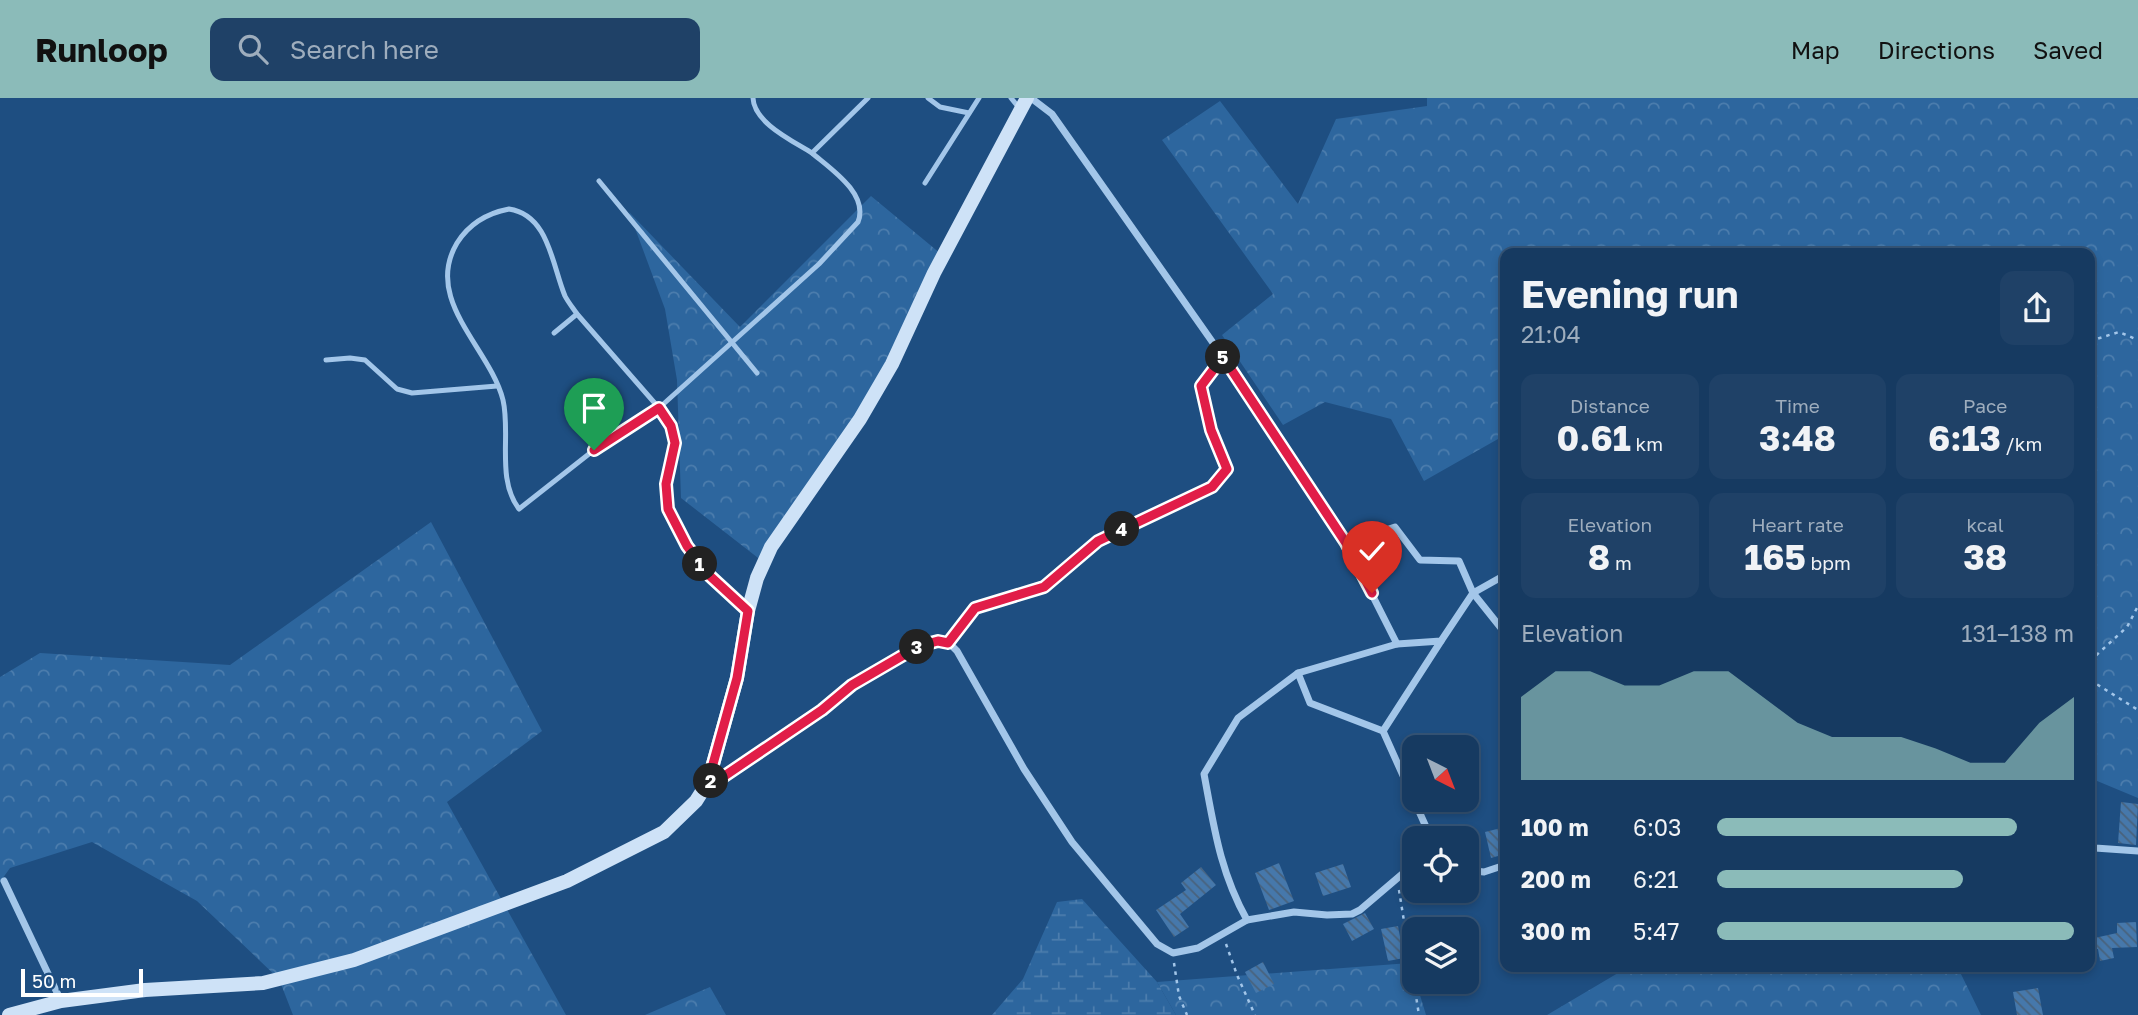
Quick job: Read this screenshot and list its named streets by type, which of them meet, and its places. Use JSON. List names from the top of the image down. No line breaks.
{"scale_bar":"50 m","north":"bottom right","page":{"header":"Runloop","search":"Search here","nav":["Map","Directions","Saved"],"heading":["Evening run","21:04"],"pins":["5","4","1","3","2"],"stats":[["Distance","0.61 km"],["Time","3:48"],["Pace","6:13 /km"],["Elevation","8 m"],["Heart rate","165 bpm"],["kcal","38"]],"chart":["Elevation","131–138 m"],"list":[{"name":"100 m","note":"6:03"},{"name":"200 m","note":"6:21"},{"name":"300 m","note":"5:47"}],"scale":"50 m"}}
